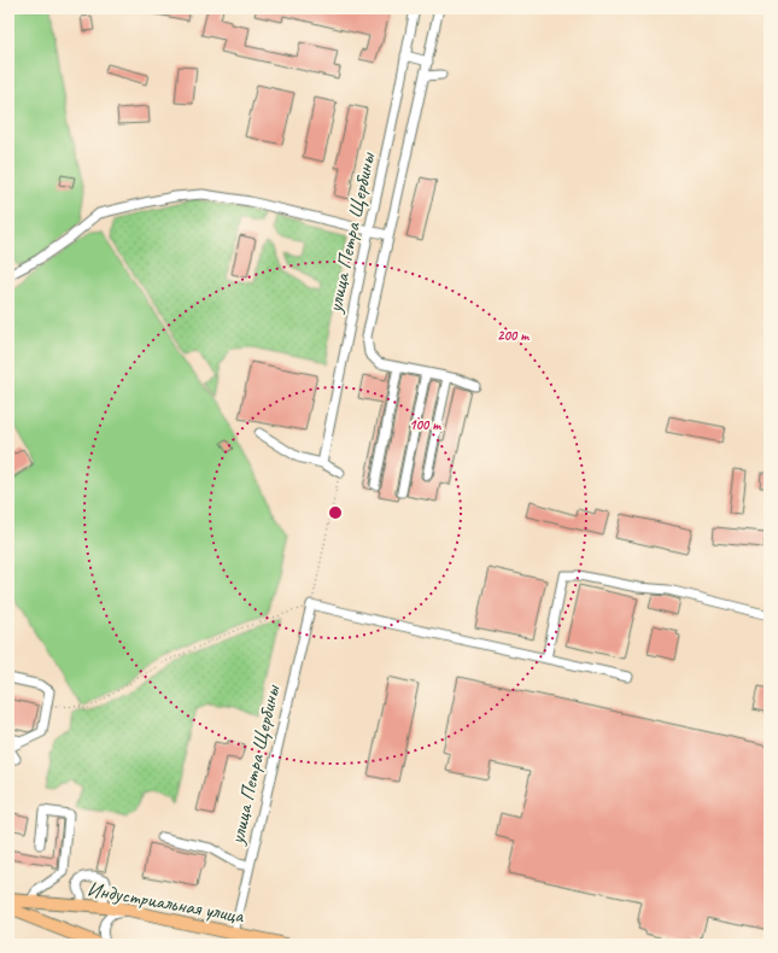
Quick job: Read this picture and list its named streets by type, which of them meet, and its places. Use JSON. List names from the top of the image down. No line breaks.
{"streets":{"highway":["Индустриальная улица"],"street":["улица Петра Щербины"]},"crossings":[["улица Петра Щербины","Индустриальная улица"]],"rings":["200 m","100 m"]}
